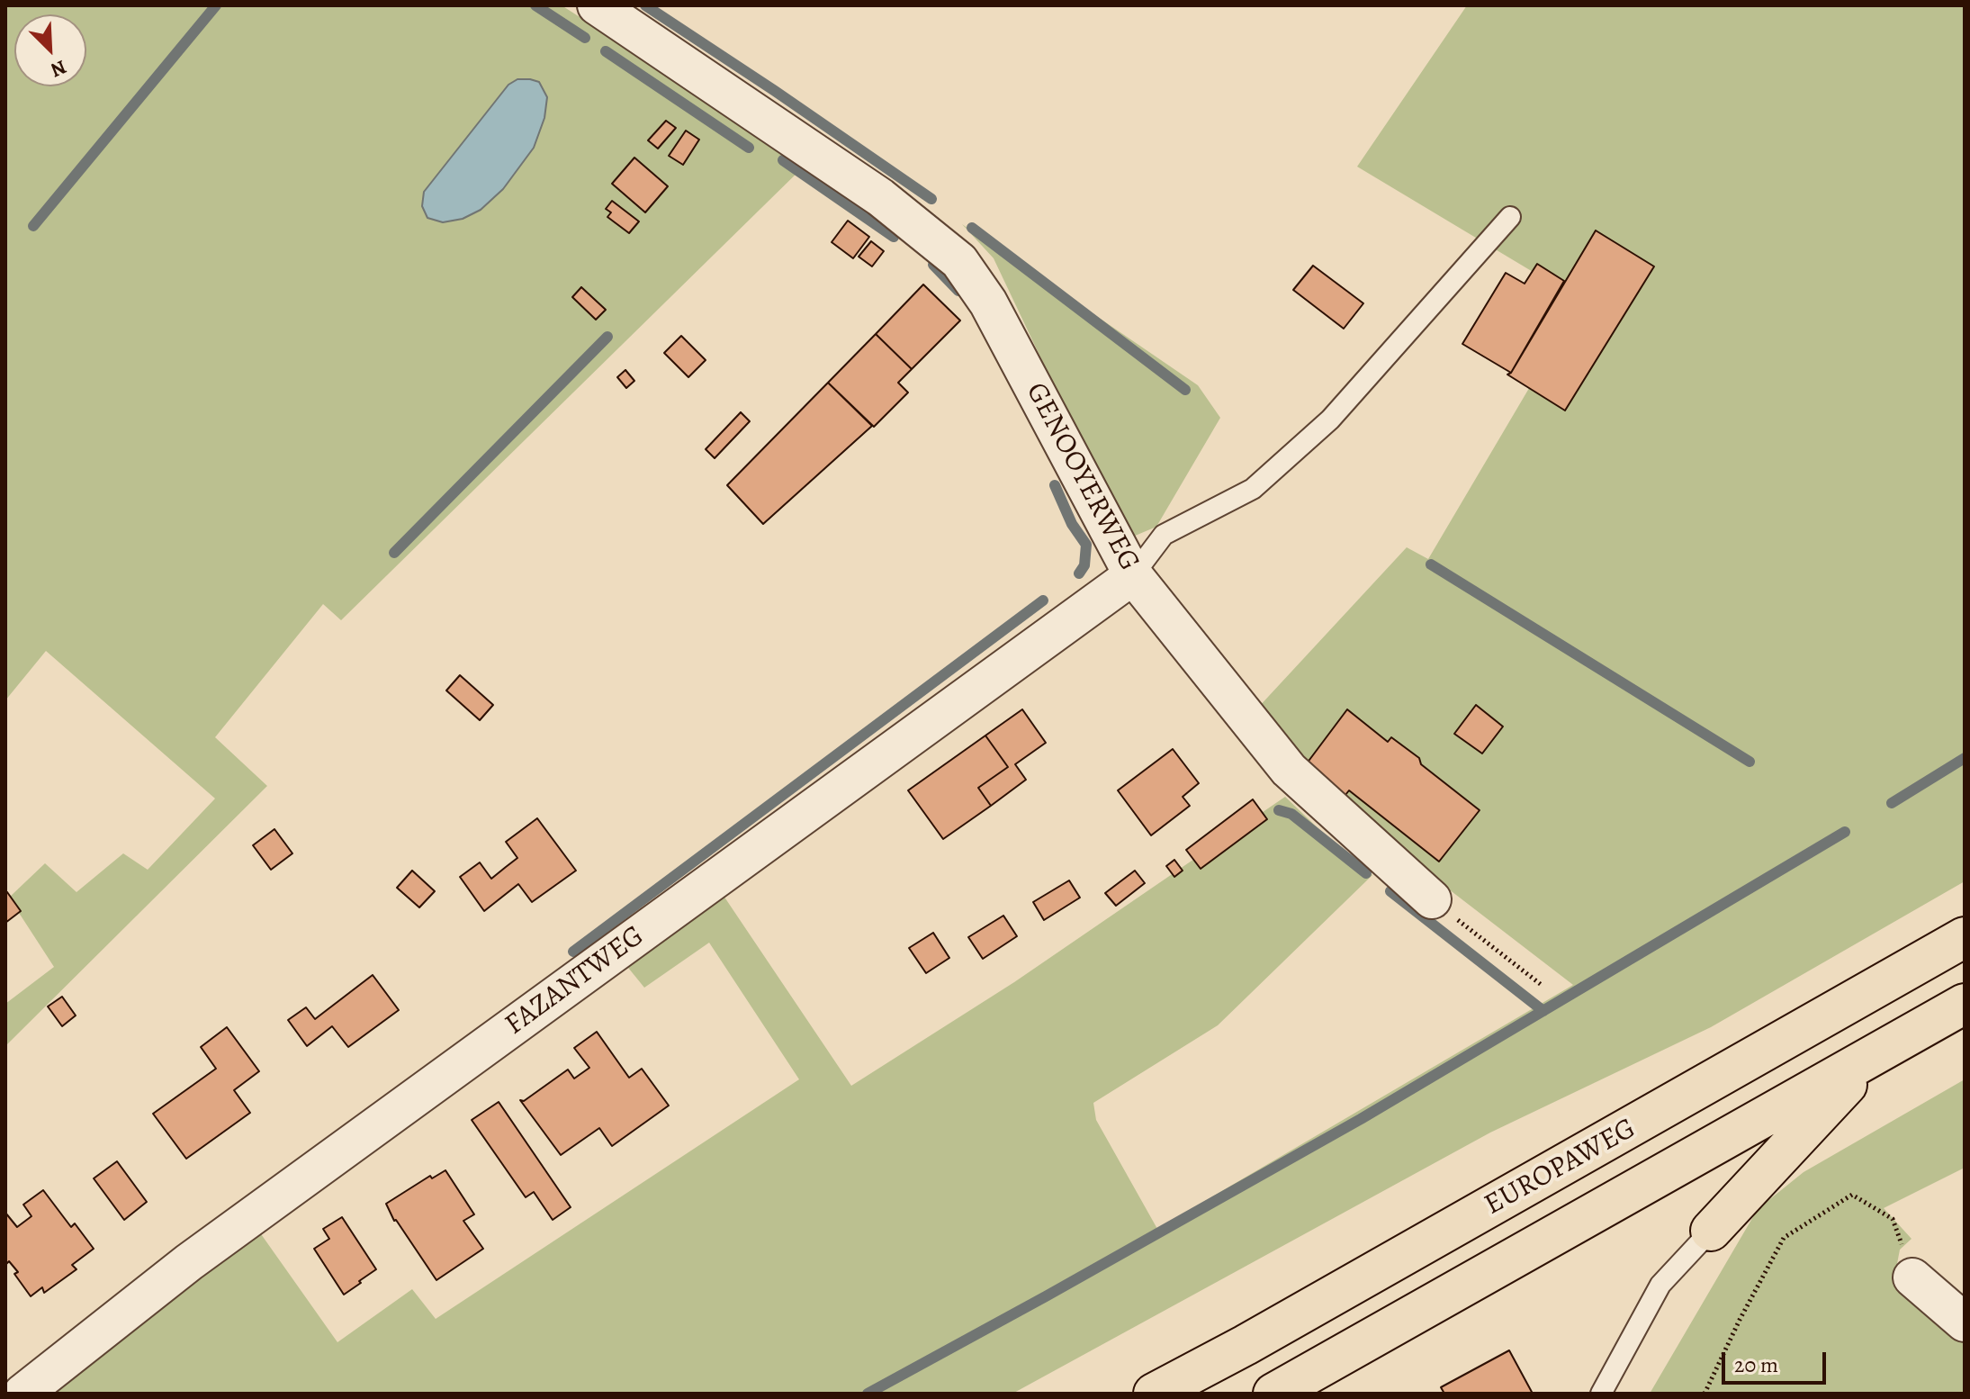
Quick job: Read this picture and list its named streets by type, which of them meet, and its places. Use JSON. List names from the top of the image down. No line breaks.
{"streets":{"highway":["EUROPAWEG"],"street":["GENOOYERWEG","FAZANTWEG"]},"crossings":[["GENOOYERWEG","FAZANTWEG"]],"scale_bar":"20 m","north":"bottom right"}
